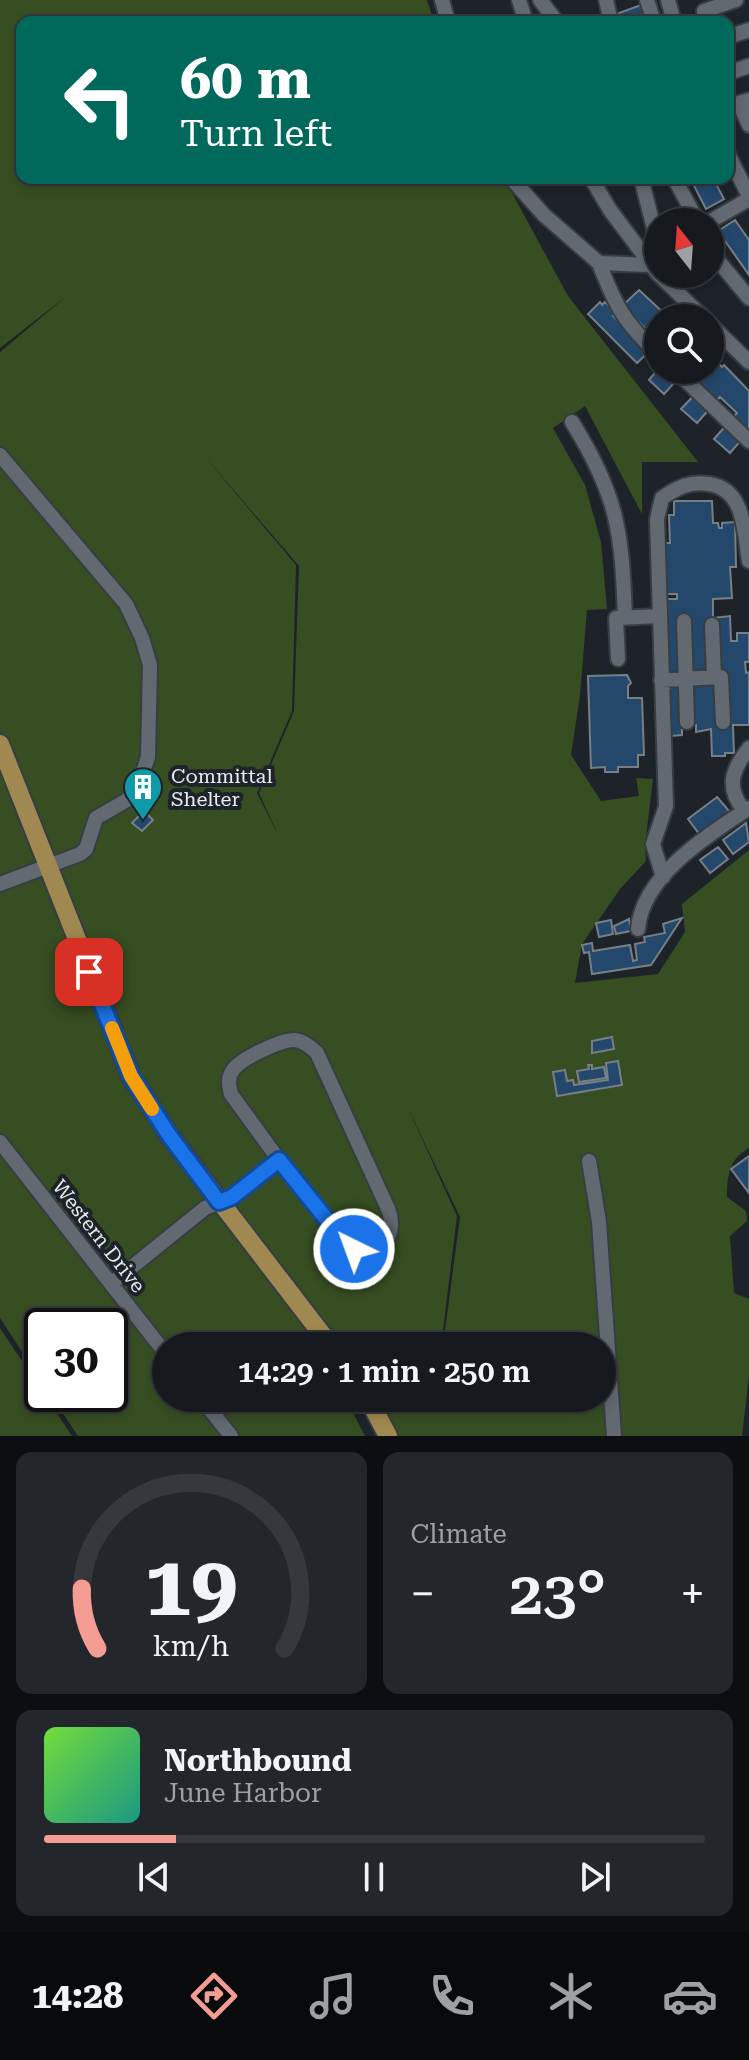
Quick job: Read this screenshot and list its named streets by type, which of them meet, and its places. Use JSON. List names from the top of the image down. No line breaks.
{"streets":{"street":["Western Drive"]},"places":{"building":["Committal Shelter"]},"north":"top","page":{"turn":["60 m","Turn left"],"limit":"30","trip":"14:29 · 1 min · 250 m","tile":"Climate","heat":["−","23°","+"],"song":["Northbound","June Harbor"],"tabs":"14:28","gauge":["19","km/h"]}}
